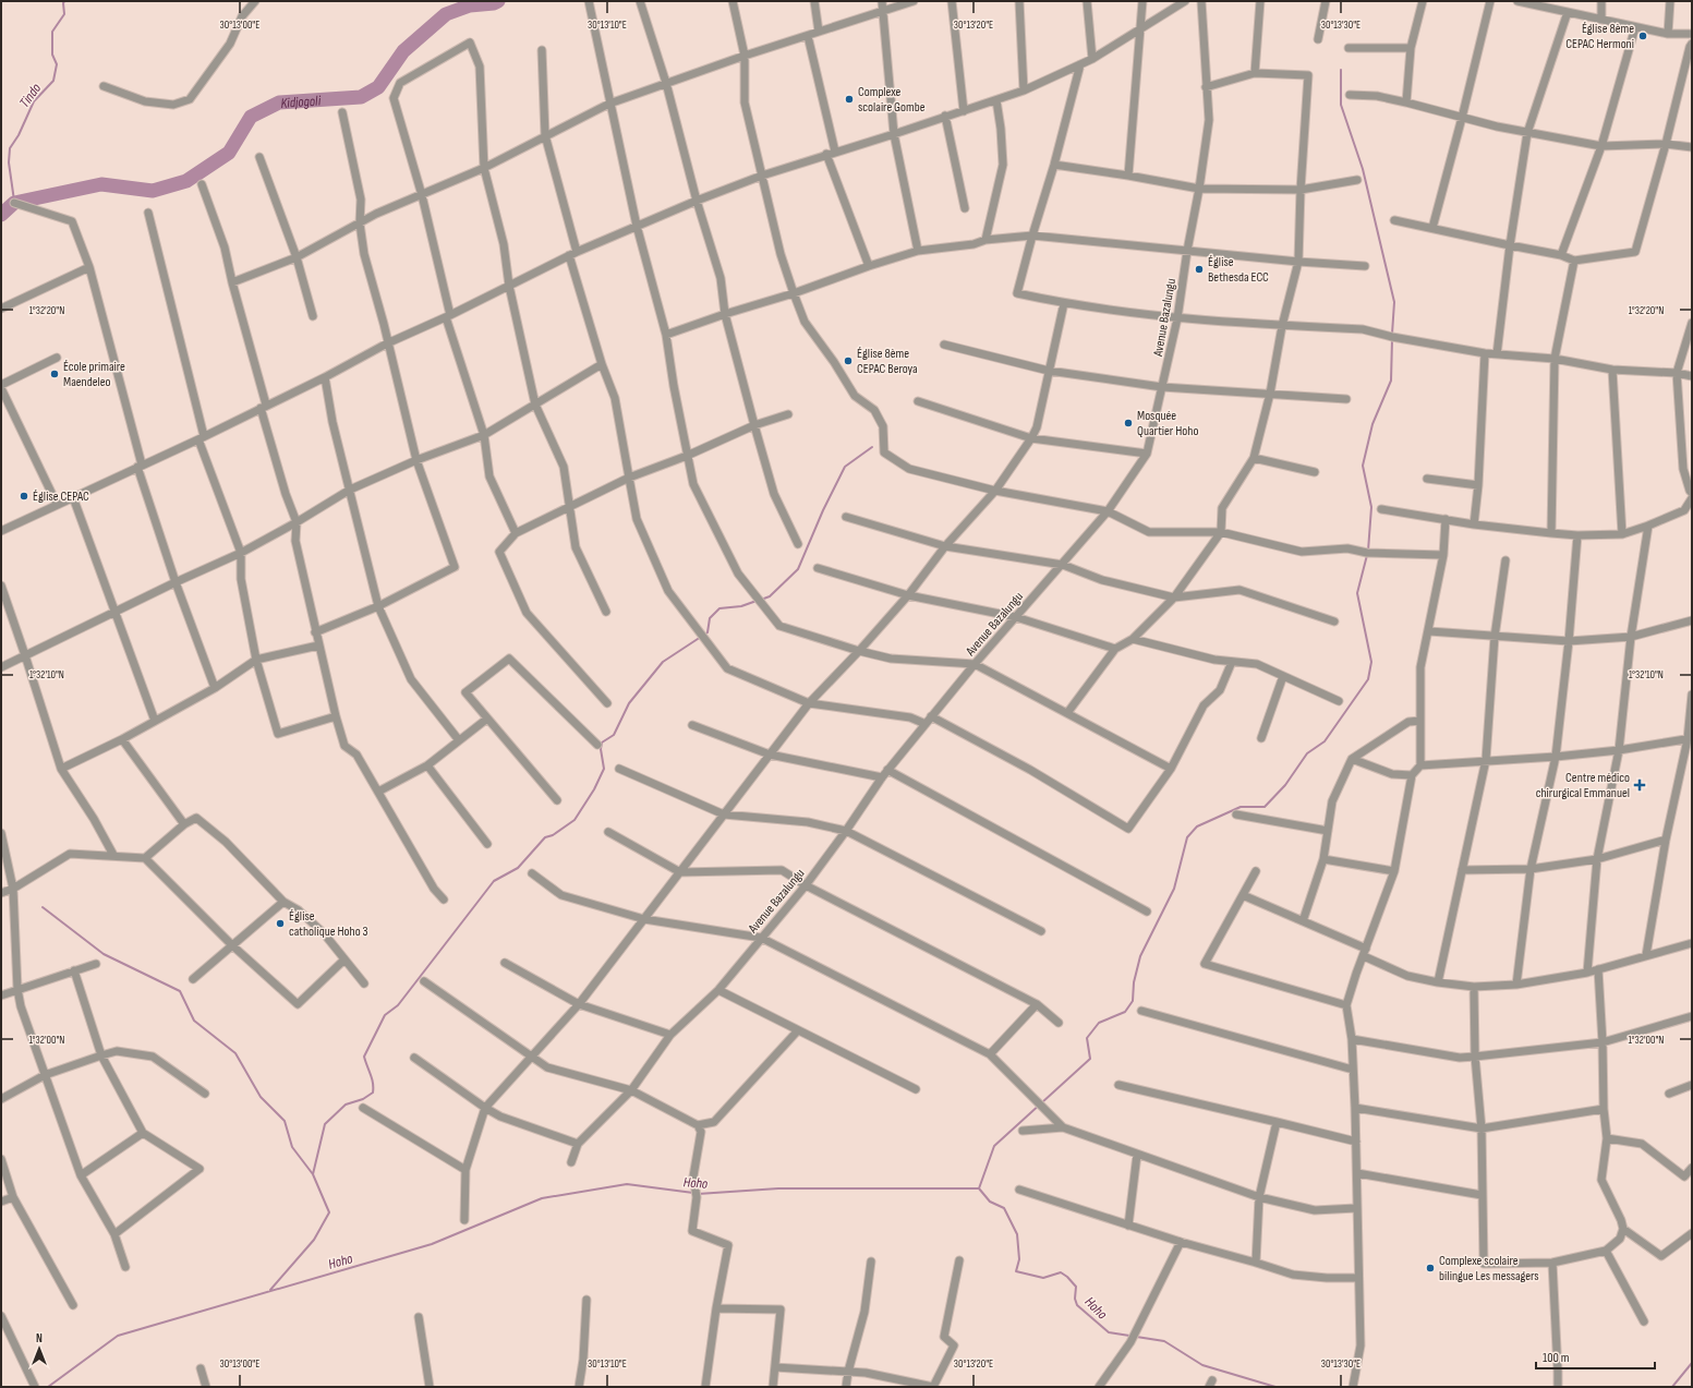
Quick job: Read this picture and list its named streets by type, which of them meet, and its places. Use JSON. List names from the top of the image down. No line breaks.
{"streets":{"street":["Avenue Bazalungu"]},"water":["Tindo","Kidjogoli","Hoho"],"places":{"other":["Église 8ème CEPAC Hermoni","Complexe scolaire Gombe","Église Bethesda ECC","Église 8ème CEPAC Beroya","École primaire Maendeleo","Mosquée Quartier Hoho","Église CEPAC","Église catholique Hoho 3","Complexe scolaire bilingue Les messagers"],"health":["Centre médico chirurgical Emmanuel"]},"scale_bar":"100 m","north":"top","coordinates":["30°13'00\"E","30°13'10\"E","30°13'20\"E","30°13'30\"E","1°32'20\"N","1°32'10\"N","1°32'00\"N"]}
